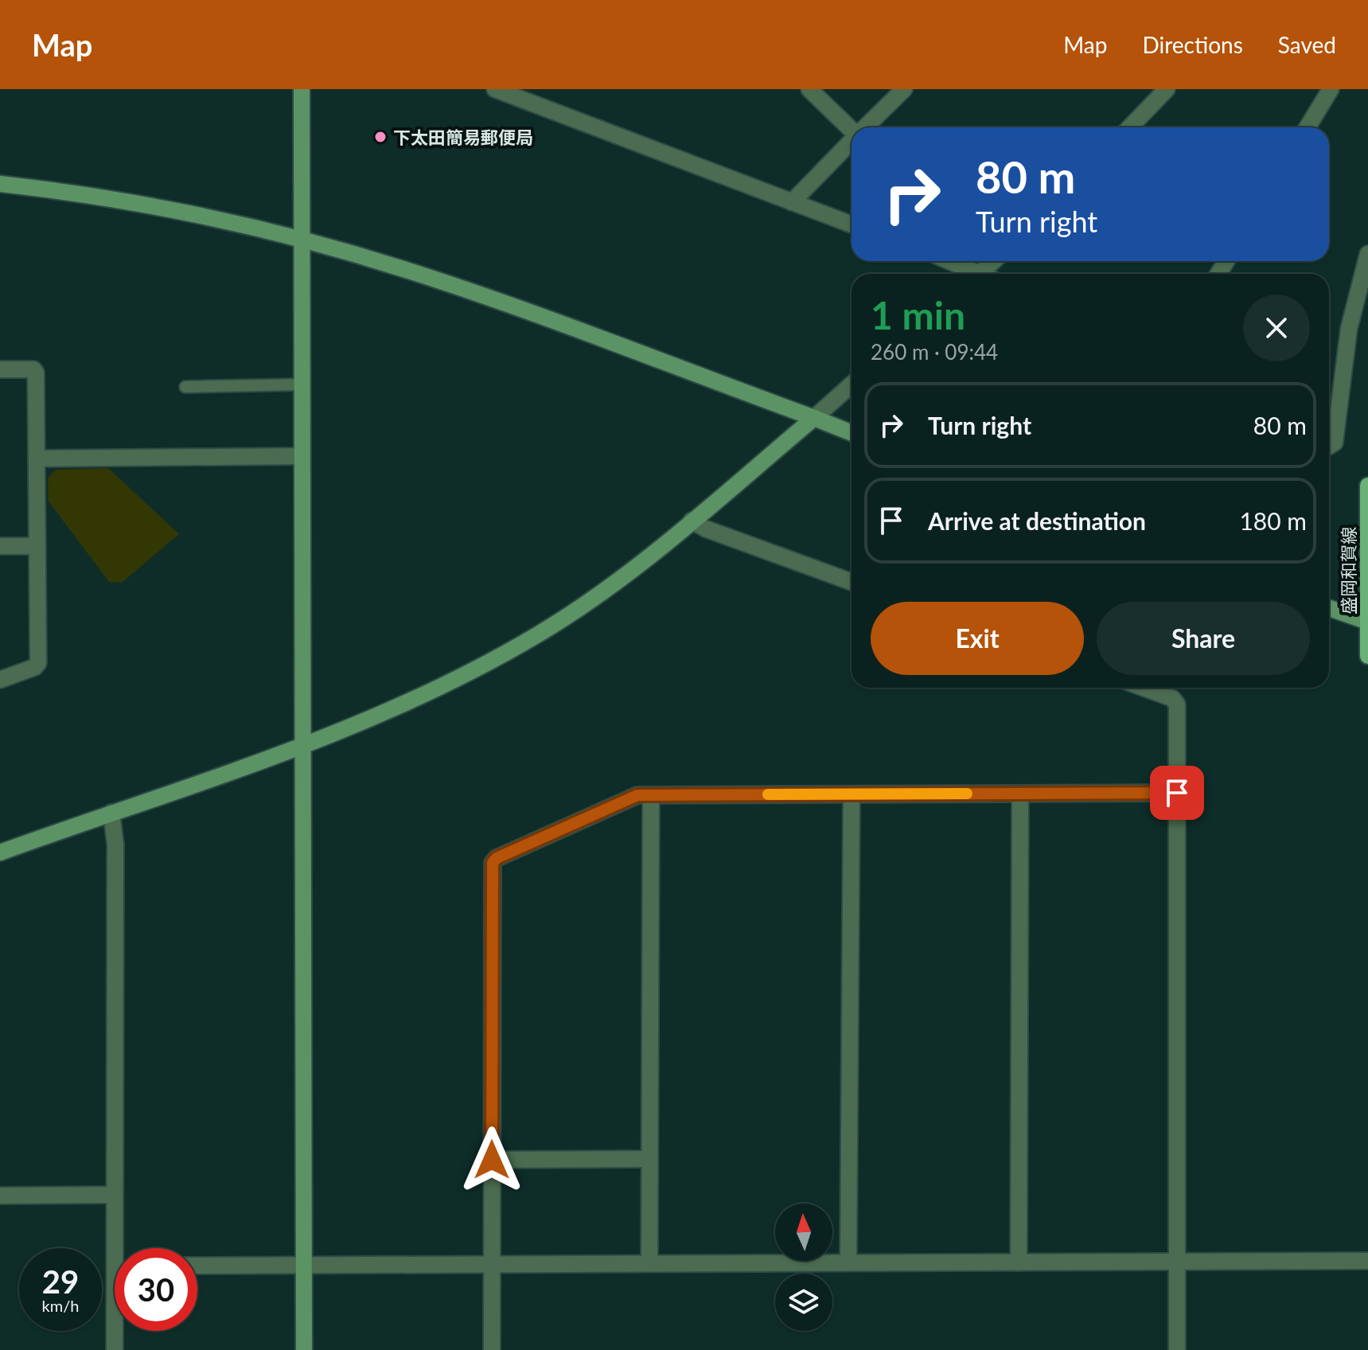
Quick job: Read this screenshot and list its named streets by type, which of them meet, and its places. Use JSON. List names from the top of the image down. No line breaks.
{"streets":{"main road":["盛岡和賀線"]},"places":["下太田簡易郵便局"],"north":"top","page":{"header":"Map","nav":["Map","Directions","Saved"],"turn":["80 m","Turn right"],"heading":["1 min","260 m · 09:44"],"list":[{"name":"Turn right","value":"80 m"},{"name":"Arrive at destination","value":"180 m"}],"buttons":["Exit","Share"],"speed":"29 km/h","limit":"30"}}
